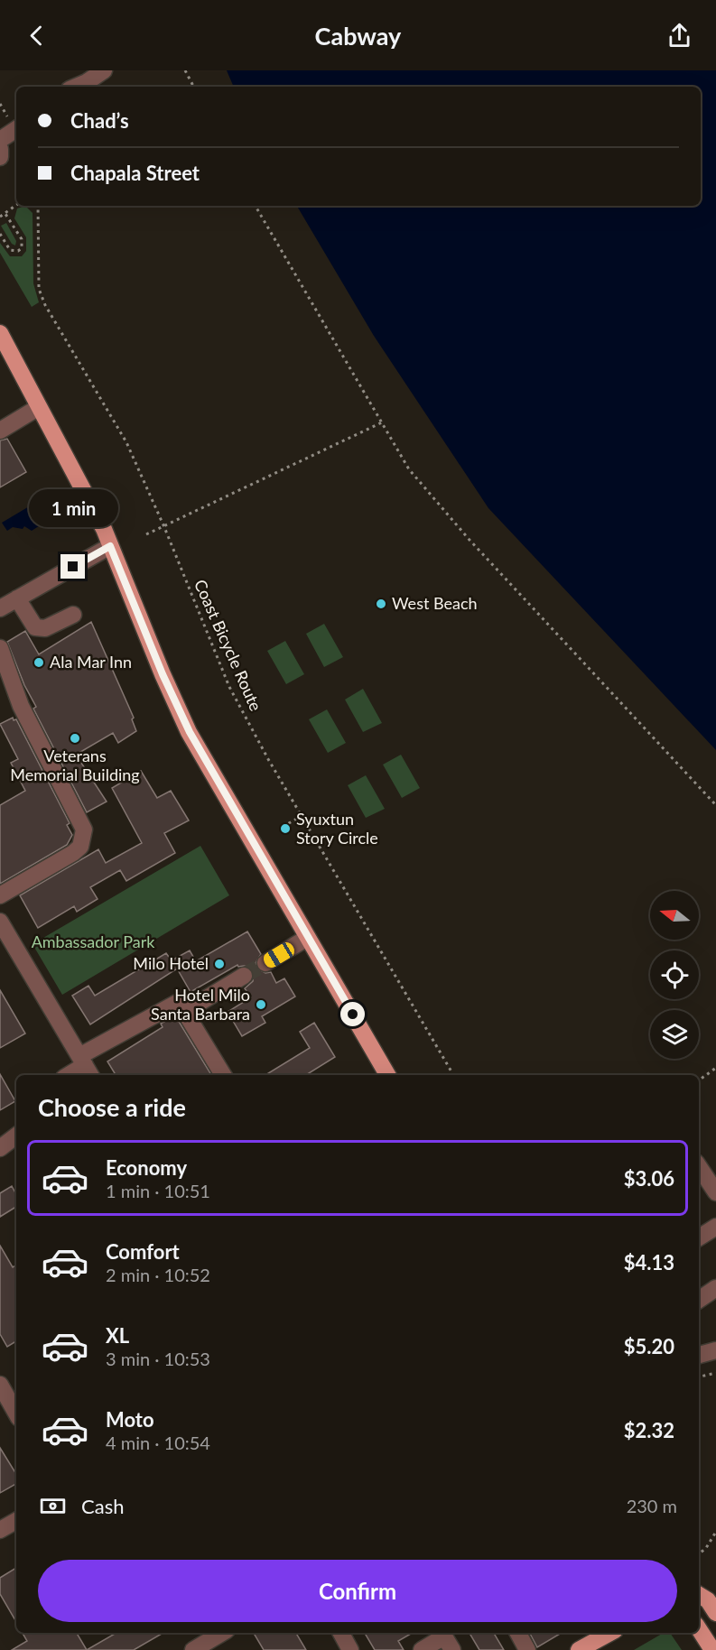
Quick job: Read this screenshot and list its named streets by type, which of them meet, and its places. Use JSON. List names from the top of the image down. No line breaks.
{"streets":{"path":["Coast Bicycle Route"]},"parks":["Ambassador Park"],"places":["West Beach","Ala Mar Inn","Veterans Memorial Building","Syuxtun Story Circle","Milo Hotel","Hotel Milo Santa Barbara"],"north":"left","page":{"header":"Cabway","banner":["Chad’s","Chapala Street"],"bubble":"1 min","heading":"Choose a ride","list":[{"name":"Economy","note":"1 min · 10:51","value":"$3.06"},{"name":"Comfort","note":"2 min · 10:52","value":"$4.13"},{"name":"XL","note":"3 min · 10:53","value":"$5.20"},{"name":"Moto","note":"4 min · 10:54","value":"$2.32"}],"pay":["Cash","230 m"],"buttons":"Confirm"}}
